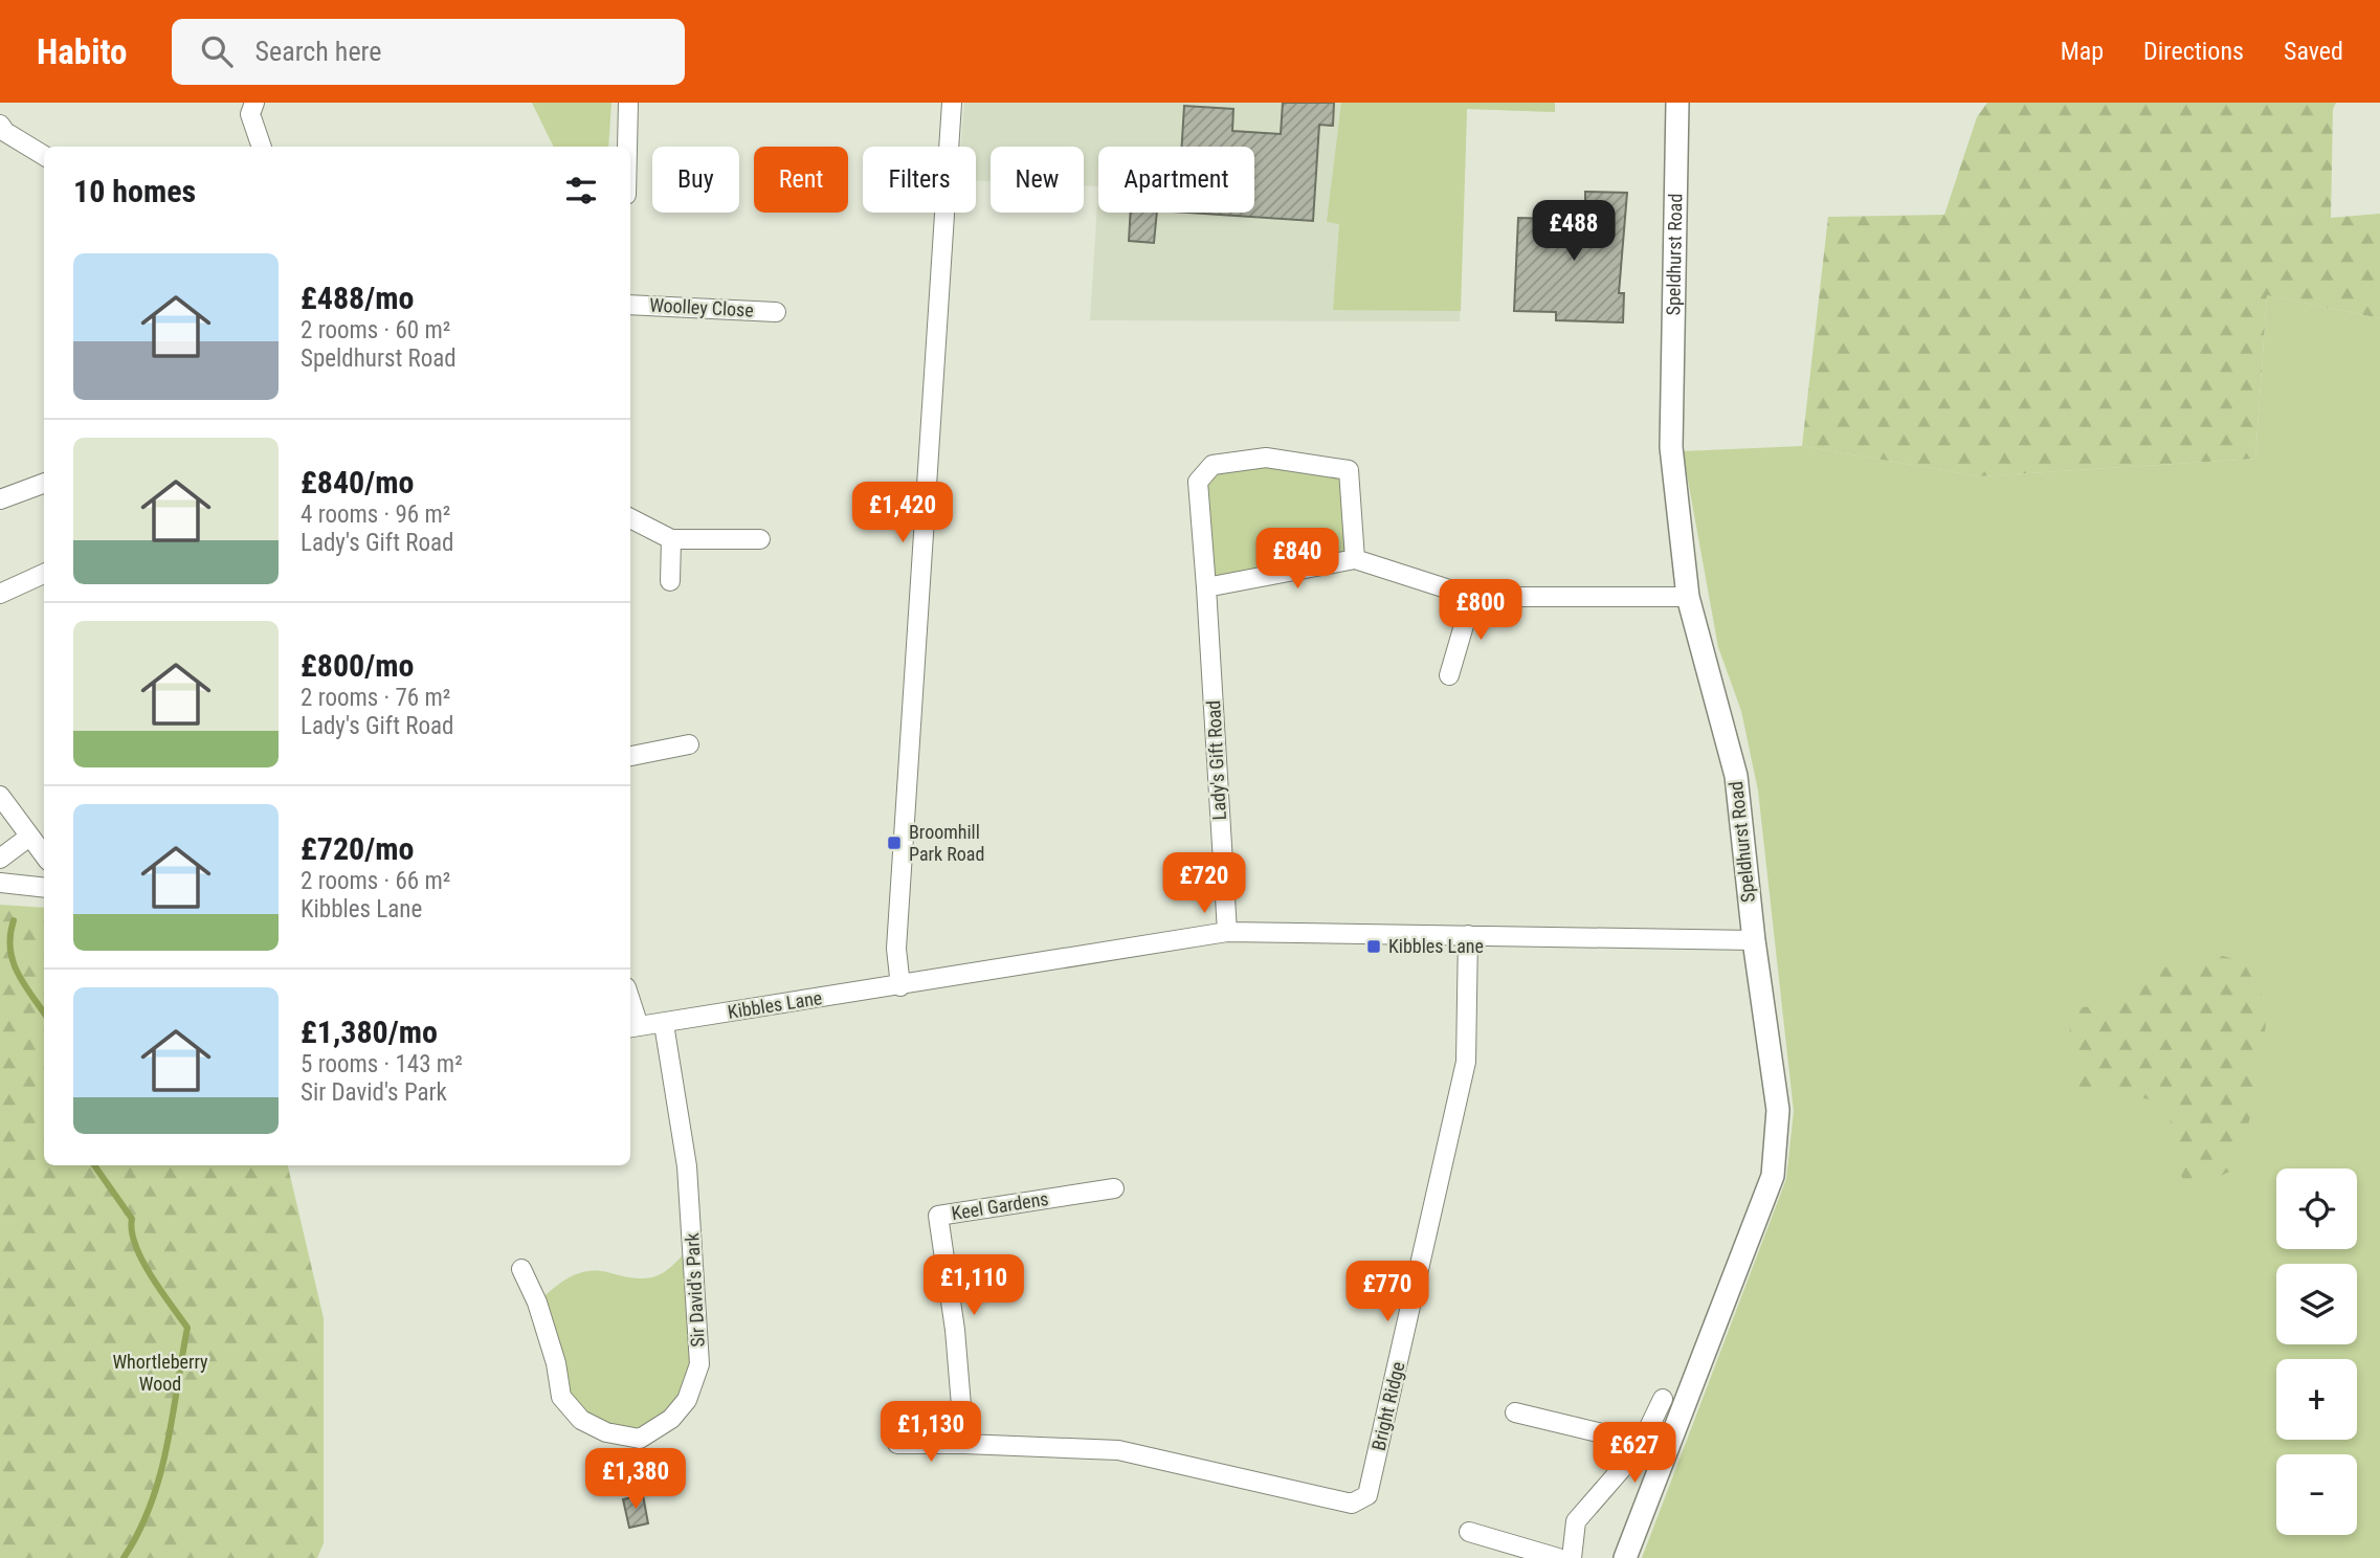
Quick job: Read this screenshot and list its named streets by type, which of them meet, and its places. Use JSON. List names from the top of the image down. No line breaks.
{"streets":{"street":["Speldhurst Road","Woolley Close","Lady's Gift Road","Kibbles Lane","Keel Gardens","Sir David's Park","Bright Ridge"]},"crossings":[["Speldhurst Road","Kibbles Lane"],["Lady's Gift Road","Kibbles Lane"],["Kibbles Lane","Sir David's Park"],["Kibbles Lane","Bright Ridge"],["Keel Gardens","Bright Ridge"]],"parks":["Whortleberry Wood"],"places":{"transit":["Broomhill Park Road","Kibbles Lane"]},"page":{"header":"Habito","search":"Search here","nav":["Map","Directions","Saved"],"chip":["Buy","Rent","Filters","New","Apartment"],"heading":"10 homes","price":["£488","£1,420","£840","£800","£720","£1,110","£770","£1,130","£627","£1,380"],"list":[{"name":"£488/mo","note":"2 rooms · 60 m² · Speldhurst Road"},{"name":"£840/mo","note":"4 rooms · 96 m² · Lady's Gift Road"},{"name":"£800/mo","note":"2 rooms · 76 m² · Lady's Gift Road"},{"name":"£720/mo","note":"2 rooms · 66 m² · Kibbles Lane"},{"name":"£1,380/mo","note":"5 rooms · 143 m² · Sir David's Park"}],"map_buttons":["+","−"]}}
